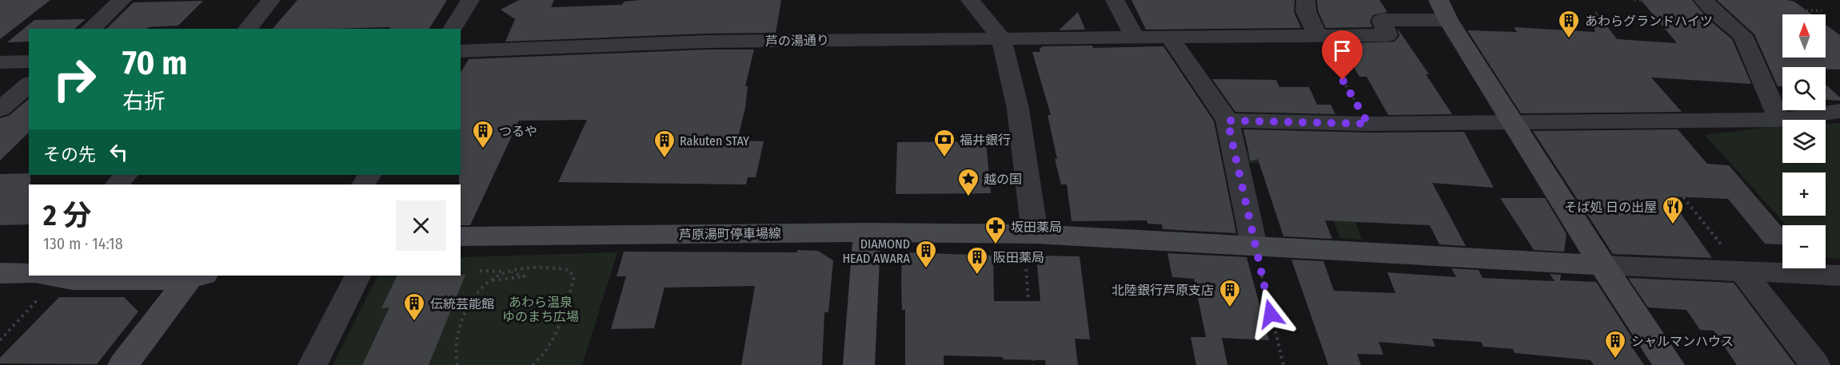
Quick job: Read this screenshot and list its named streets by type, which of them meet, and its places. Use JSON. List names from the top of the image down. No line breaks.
{"streets":{"street":["芦の湯通り","芦原湯町停車場線"]},"parks":["あわら温泉 ゆのまち広場"],"places":{"building":["あわらグランドハイツ","つるや","Rakuten STAY","DIAMOND HEAD AWARA","阪田薬局","北陸銀行芦原支店","伝統芸能館","シャルマンハウス"],"bank":["福井銀行"],"place":["越の国"],"restaurant":["そば処 日の出屋"],"pharmacy":["坂田薬局"]},"north":"top","page":{"map_buttons":["+","−"],"turn":["70 m","右折"],"then":"その先","heading":["2 分","130 m · 14:18"]}}
